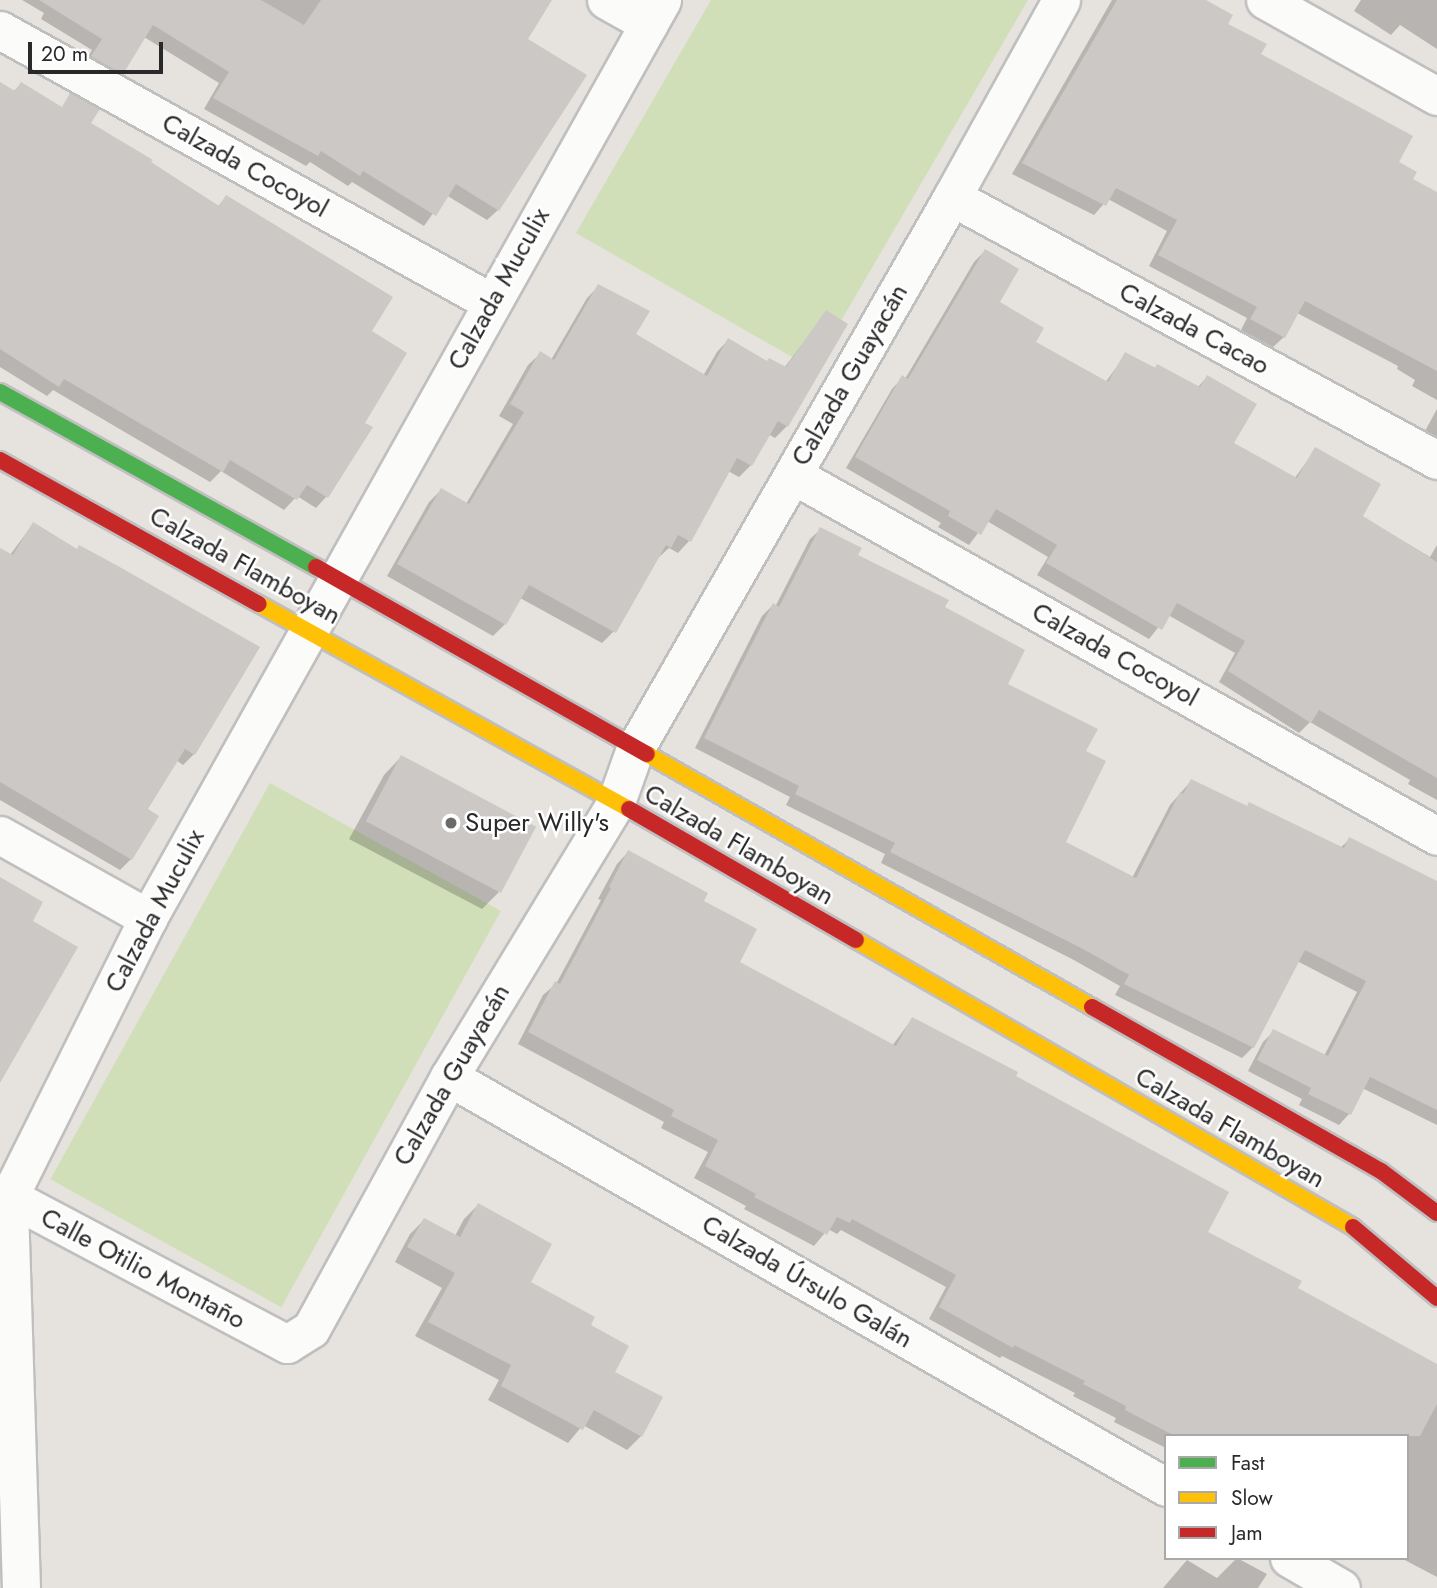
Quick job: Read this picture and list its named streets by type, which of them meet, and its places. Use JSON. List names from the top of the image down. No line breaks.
{"streets":{"main road":["Calzada Flamboyan"],"street":["Calzada Cocoyol","Calzada Muculix","Calzada Cacao","Calzada Guayacán","Calle Otilio Montaño","Calzada Úrsulo Galán"]},"crossings":[["Calzada Cocoyol","Calzada Muculix"],["Calzada Cocoyol","Calzada Guayacán"],["Calzada Muculix","Calzada Flamboyan"],["Calzada Muculix","Calle Otilio Montaño"],["Calzada Cacao","Calzada Guayacán"],["Calzada Guayacán","Calzada Flamboyan"],["Calzada Guayacán","Calle Otilio Montaño"],["Calzada Guayacán","Calzada Úrsulo Galán"]],"places":["Super Willy's"],"legend":["Fast","Slow","Jam"],"scale_bar":"20 m"}
